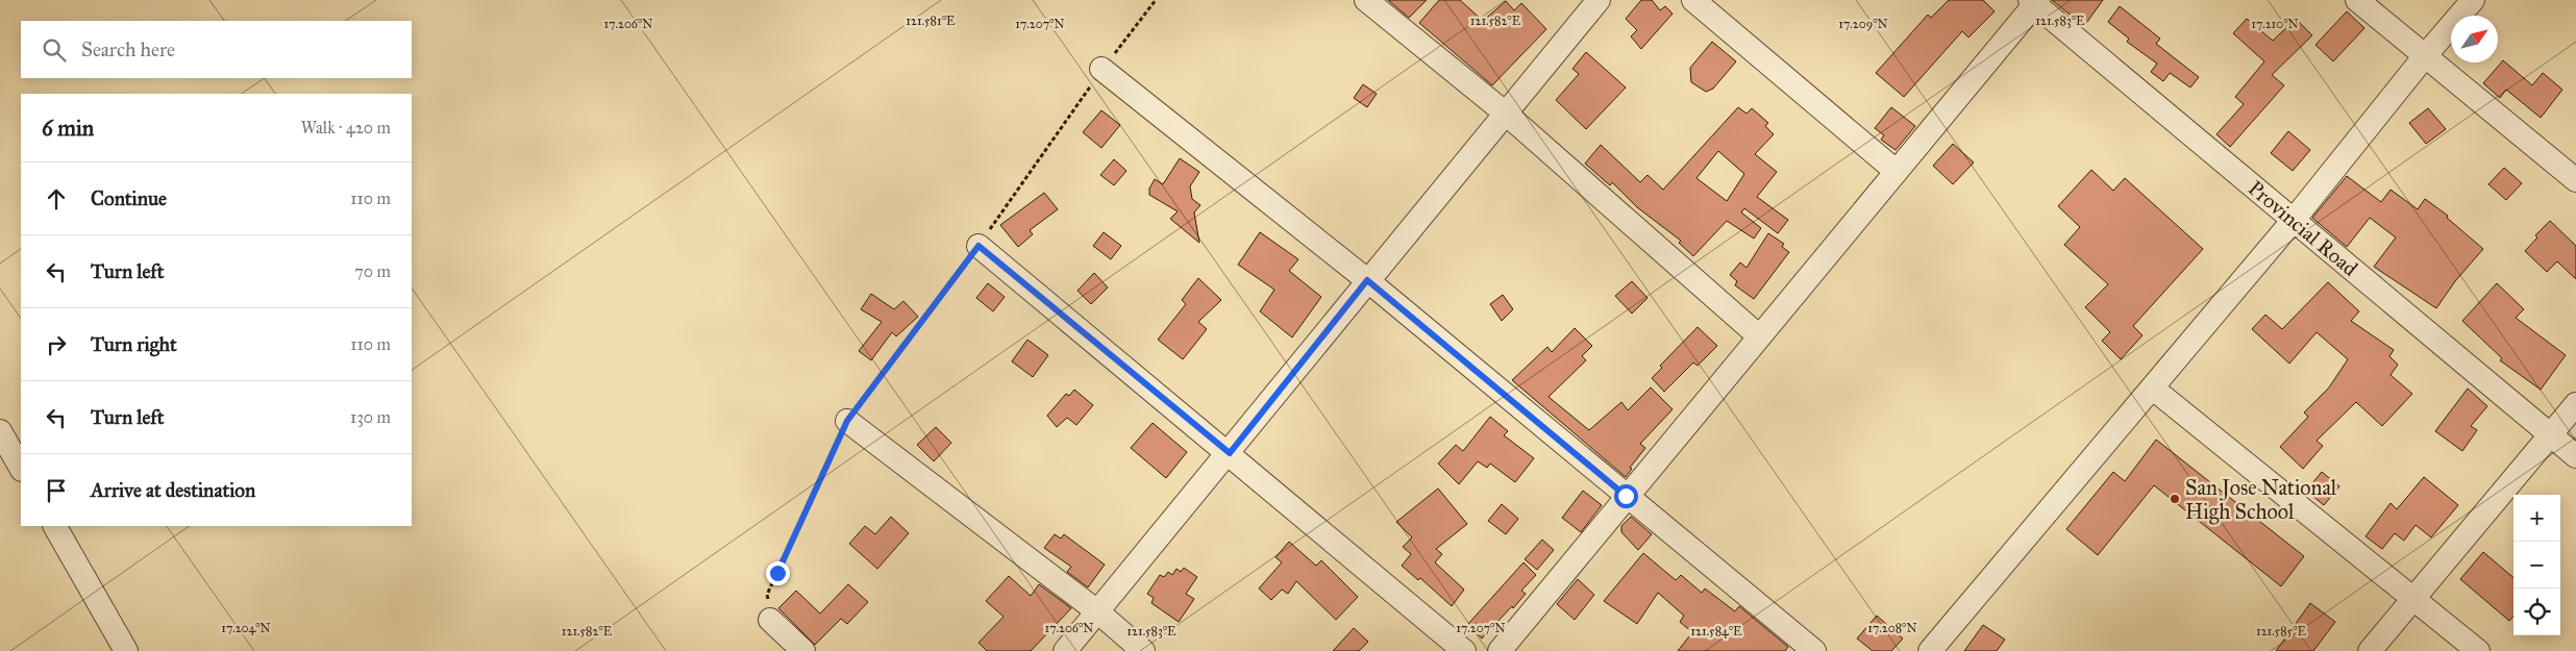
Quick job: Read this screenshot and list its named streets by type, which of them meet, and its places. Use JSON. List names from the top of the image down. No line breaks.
{"streets":{"street":["Provincial Road"]},"places":["San Jose National High School"],"north":"top right","page":{"search":"Search here","heading":["6 min","Walk · 420 m"],"list":[["Continue","110 m"],["Turn left","70 m"],["Turn right","110 m"],["Turn left","130 m"],"Arrive at destination"],"map_buttons":["+","−"]},"coordinates":["121.581°E","121.582°E","121.583°E","17.206°N","17.207°N","17.209°N","17.210°N","17.204°N","17.208°N","121.584°E","121.585°E"]}
